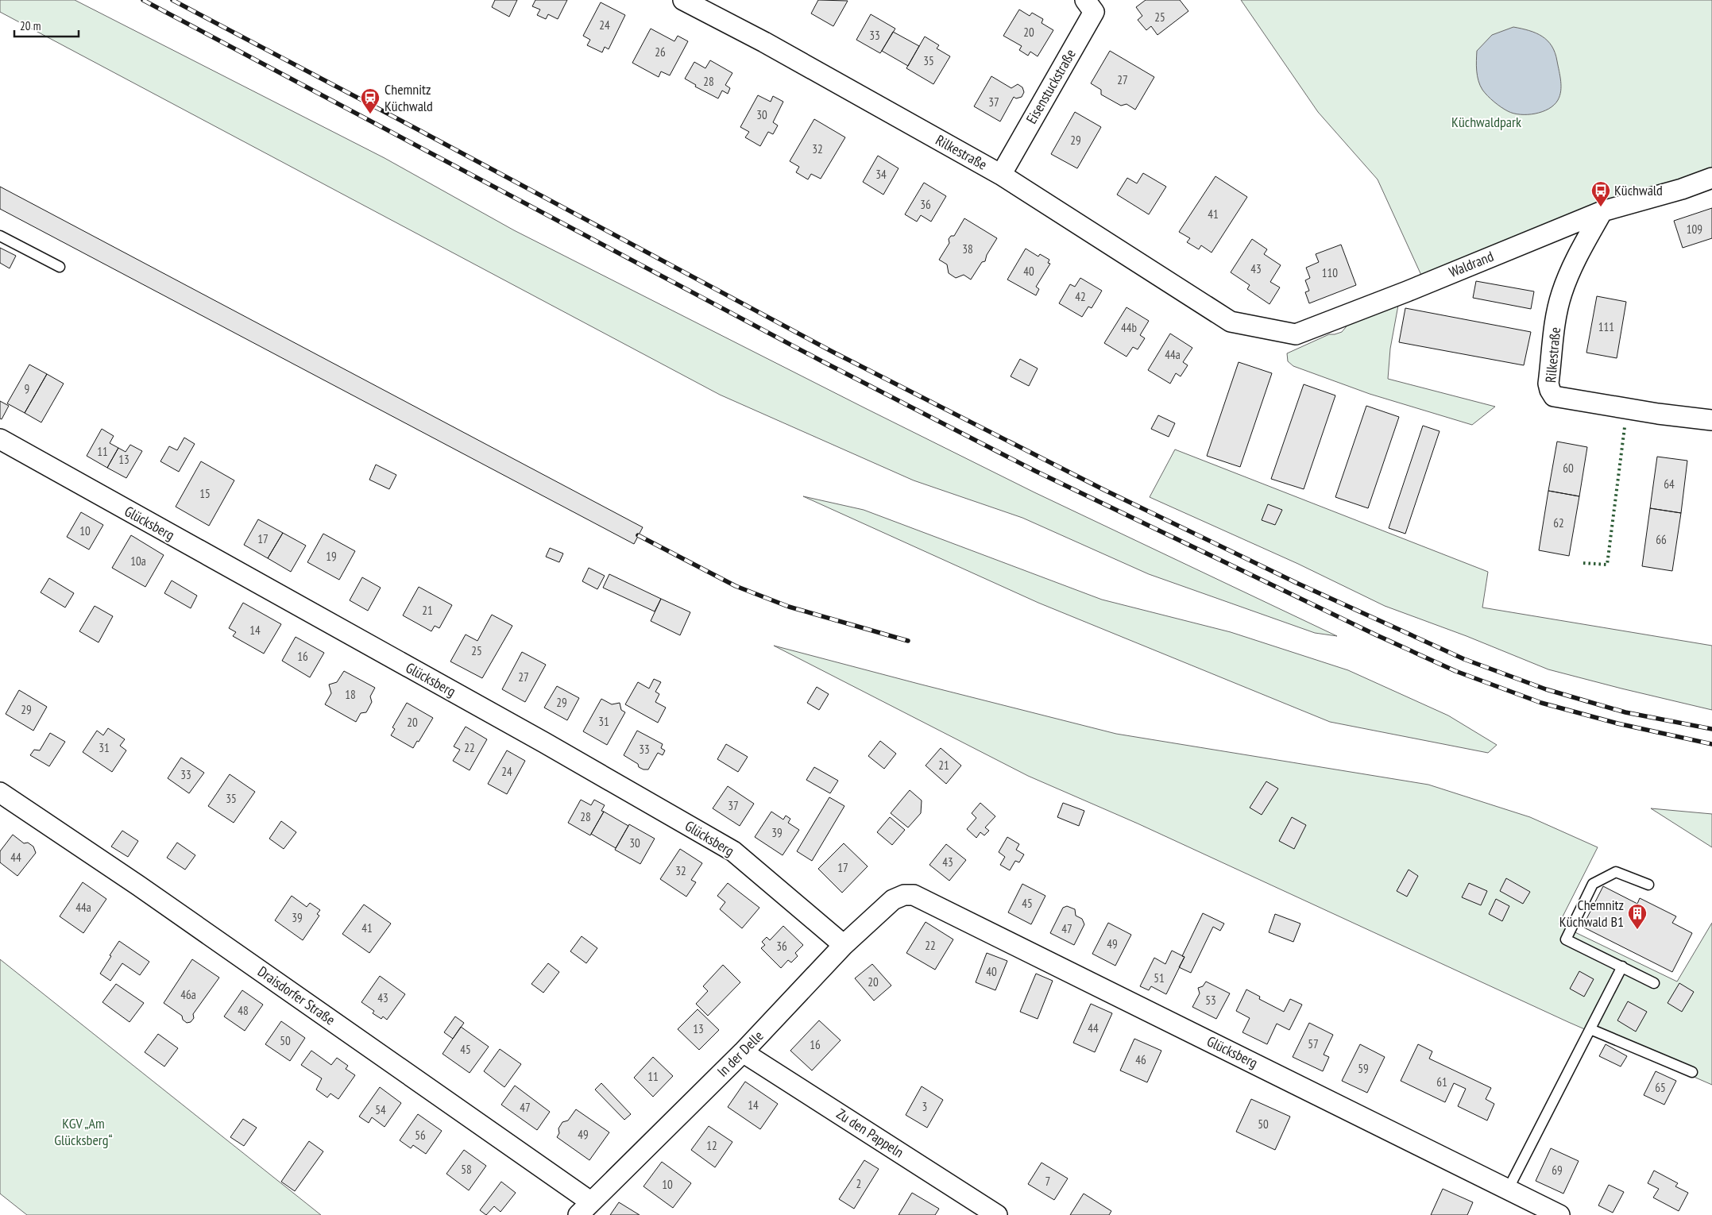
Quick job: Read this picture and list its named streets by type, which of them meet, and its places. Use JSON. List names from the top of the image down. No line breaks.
{"streets":{"street":["Eisenstuckstraße","Rilkestraße","Waldrand","Glücksberg","Draisdorfer Straße","In der Delle","Zu den Pappeln"]},"crossings":[["Eisenstuckstraße","Rilkestraße"],["Rilkestraße","Waldrand"],["Glücksberg","In der Delle"],["Draisdorfer Straße","In der Delle"],["In der Delle","Zu den Pappeln"]],"parks":["Küchwaldpark","KGV „Am Glücksberg“"],"places":{"station":["Chemnitz Küchwald"],"bus stop":["Küchwald"],"building":["Chemnitz Küchwald B1"]},"house_numbers":["25","24","20","33","26","35","27","28","37","30","29","32","34","36","41","109","38","43","40","110","42","111","44b","44a","9","11","13","60","64","15","62","10","17","66","19","10a","21","14","25","16","27","18","29","29","31","20","31","22","33","21","24","33","35","37","28","39","30","44","43","17","32","45","44a","39","41","47","49","22","36","40","51","20","46a","43","53","48","44","13","50","57","16","45","46","59","11","61","65","14","3","47","54","50","49","56","12","58","69","7","2","10"],"scale_bar":"20 m"}
